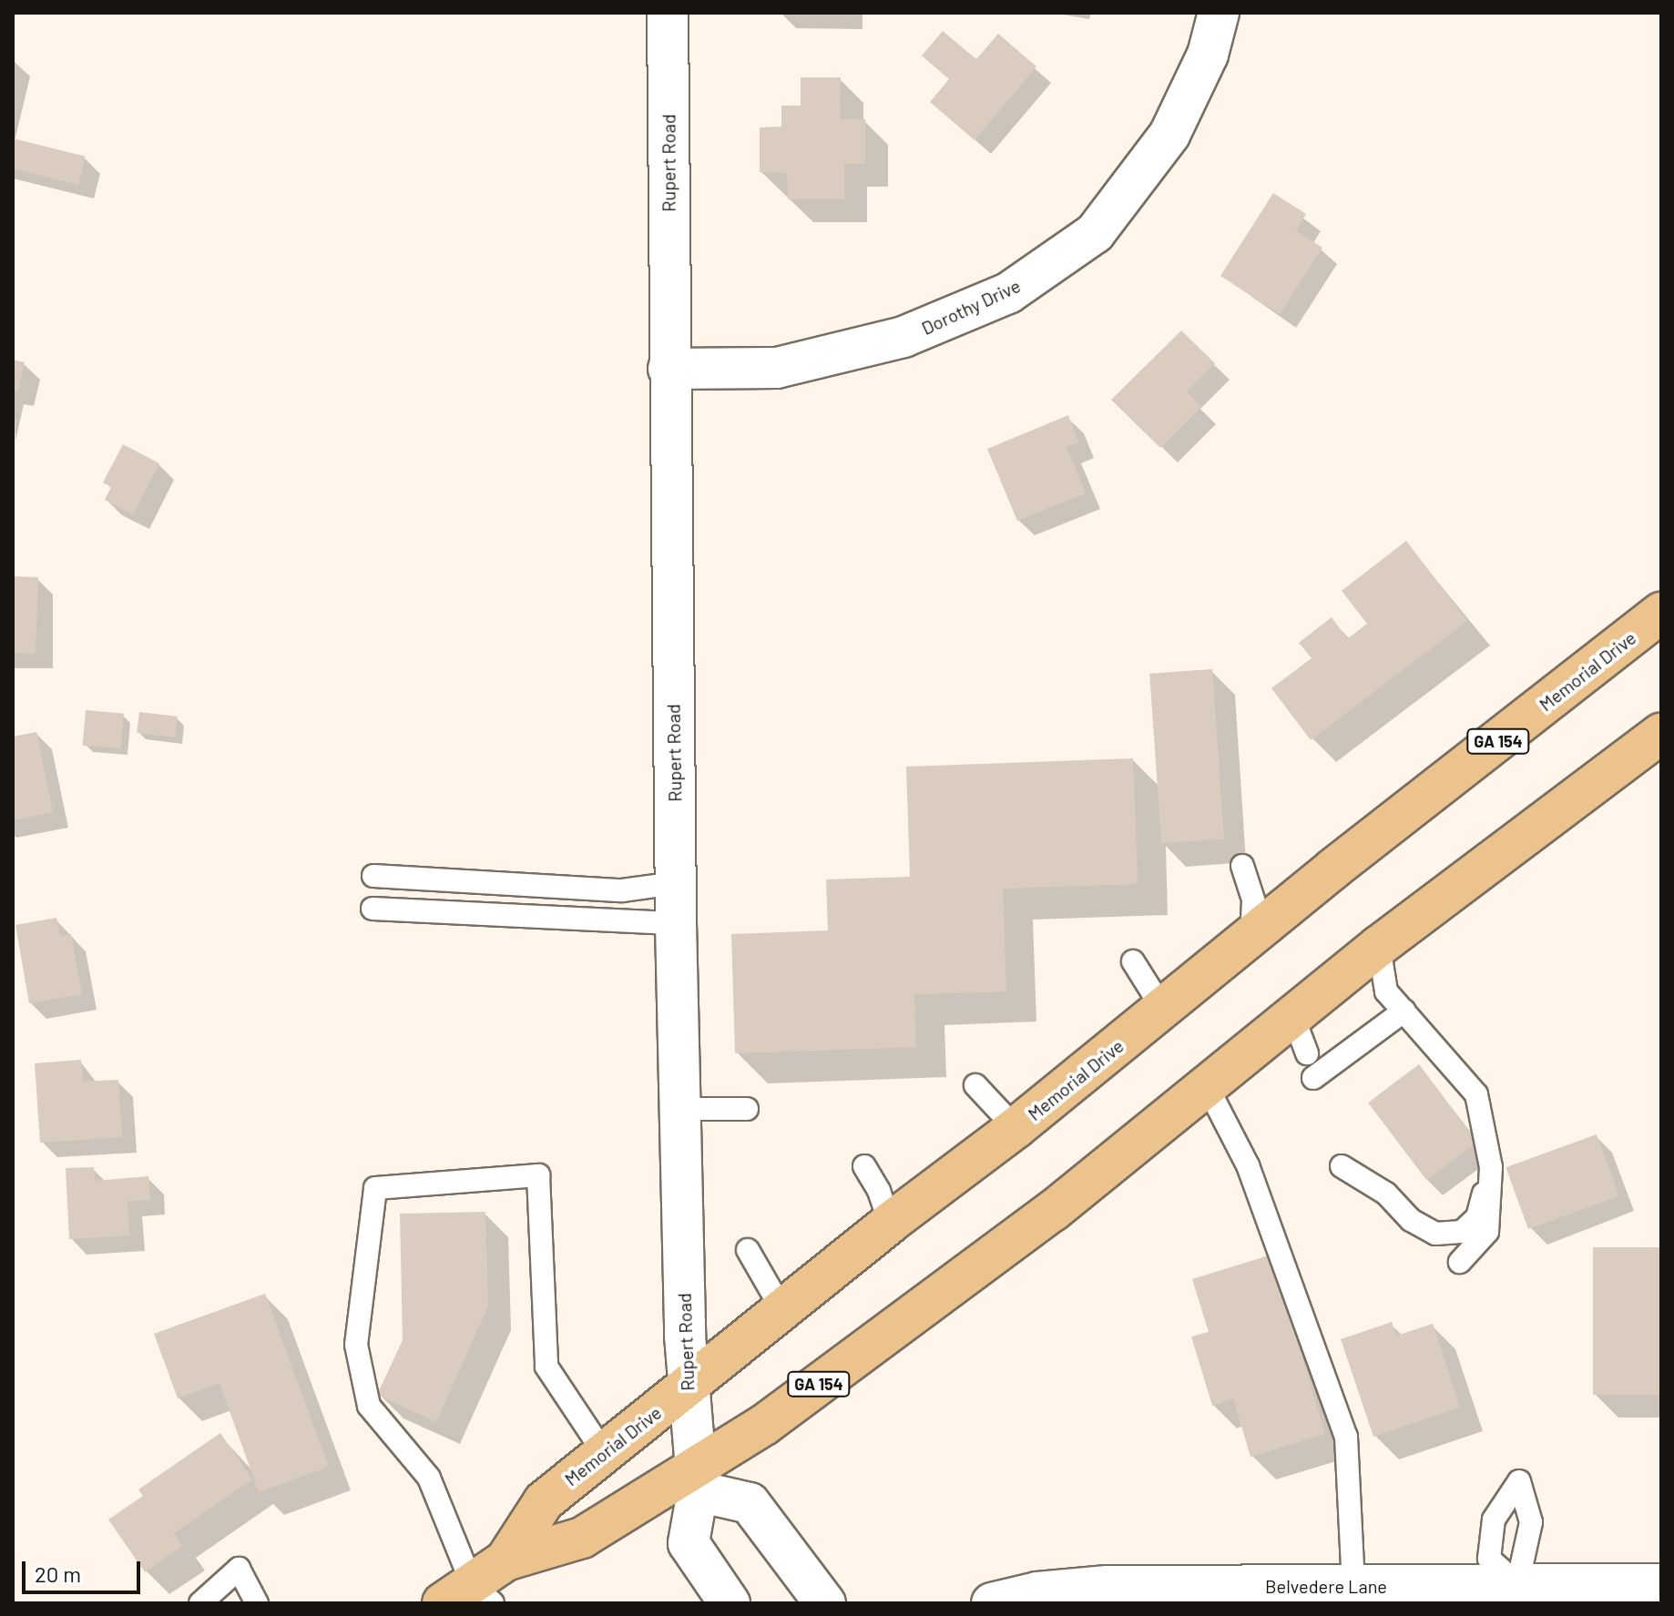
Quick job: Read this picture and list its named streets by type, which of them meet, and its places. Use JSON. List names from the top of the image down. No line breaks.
{"streets":{"main road":["Memorial Drive","GA 154"],"street":["Rupert Road","Dorothy Drive","Belvedere Lane"]},"crossings":[["Rupert Road","Dorothy Drive"],["Rupert Road","Memorial Drive"]],"scale_bar":"20 m"}
